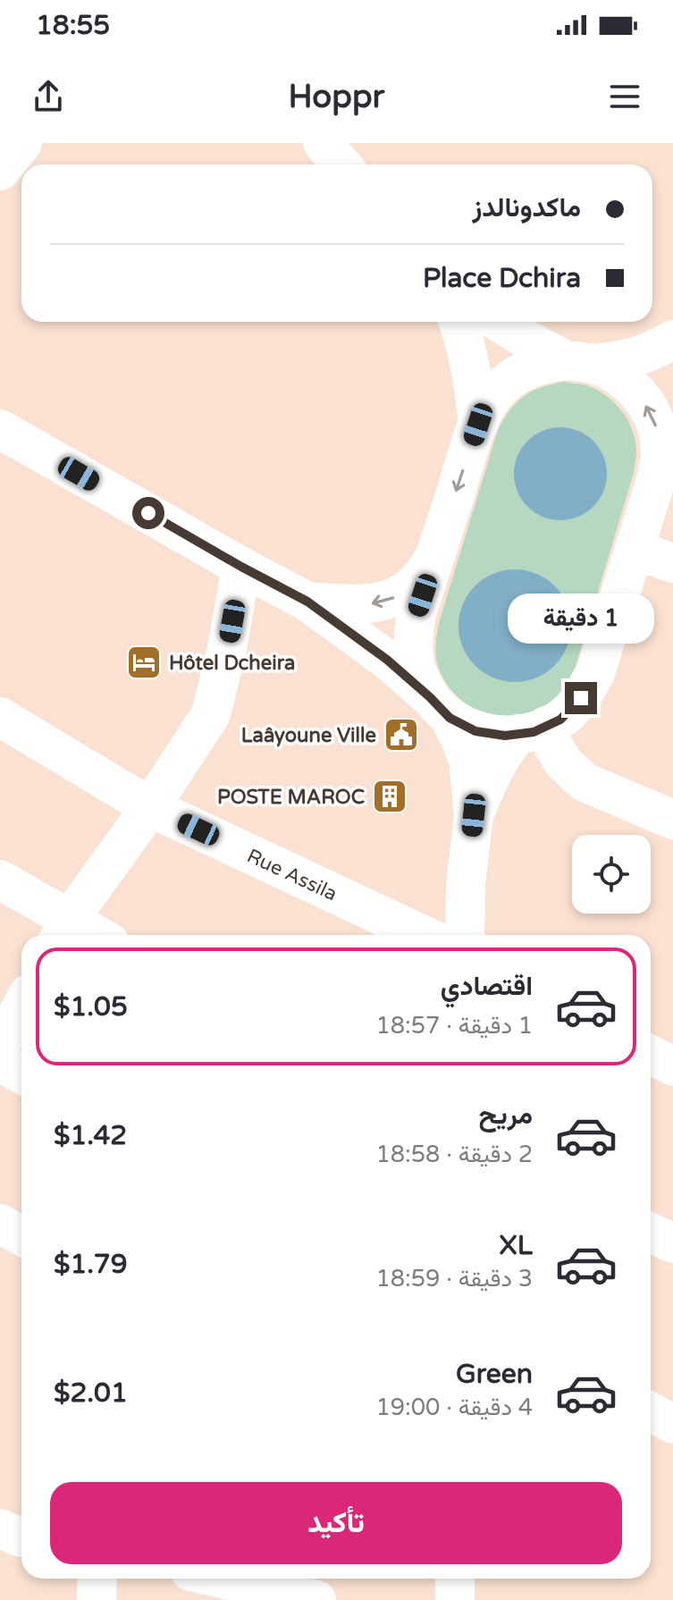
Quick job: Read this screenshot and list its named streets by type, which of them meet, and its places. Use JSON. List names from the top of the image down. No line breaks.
{"streets":{"street":["Rue Assila"]},"places":{"hotel":["Hôtel Dcheira"],"public building":["Laâyoune Ville"],"building":["POSTE MAROC"]},"page":{"status":"18:55","header":"Hoppr","banner":["ماكدونالدز","Place Dchira"],"bubble":"1 دقيقة","list":[{"name":"اقتصادي","note":"1 دقيقة · 18:57","value":"$1.05"},{"name":"مريح","note":"2 دقيقة · 18:58","value":"$1.42"},{"name":"XL","note":"3 دقيقة · 18:59","value":"$1.79"},{"name":"Green","note":"4 دقيقة · 19:00","value":"$2.01"}],"buttons":"تأكيد"}}
